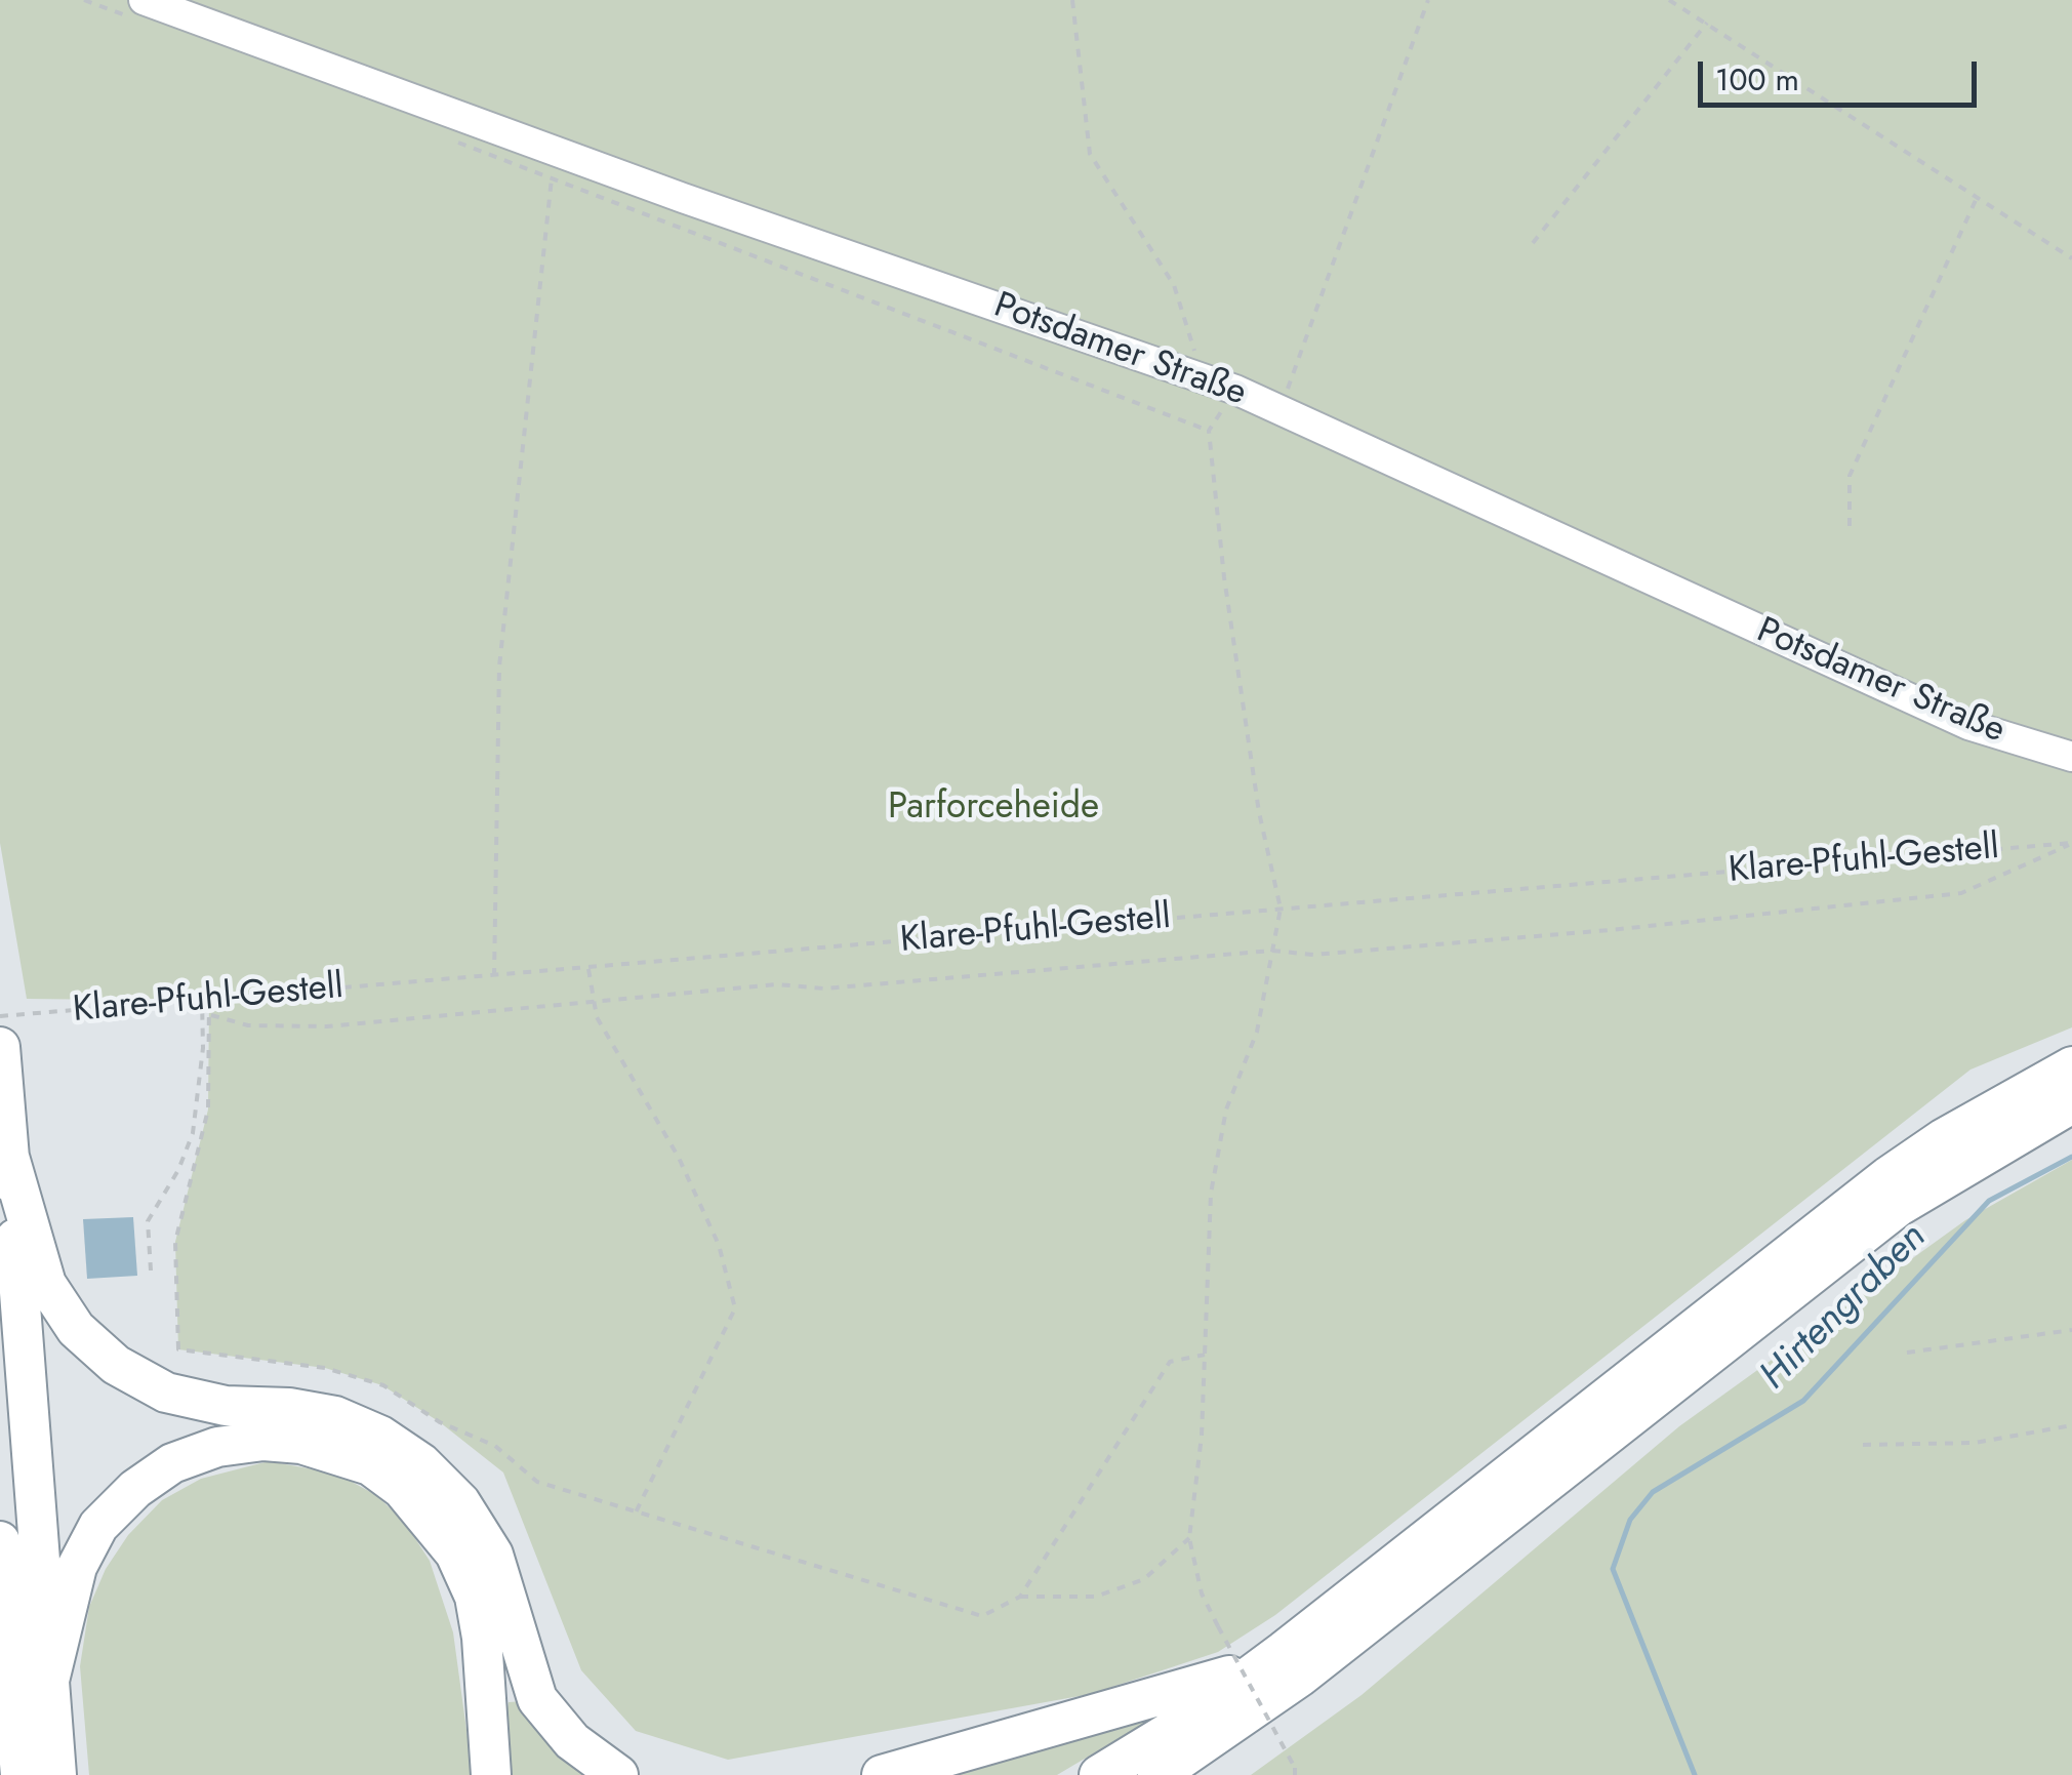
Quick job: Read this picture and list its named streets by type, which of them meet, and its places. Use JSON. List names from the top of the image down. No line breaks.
{"streets":{"street":["Potsdamer Straße"],"path":["Klare-Pfuhl-Gestell"]},"water":["Hirtengraben"],"parks":["Parforceheide"],"scale_bar":"100 m"}
